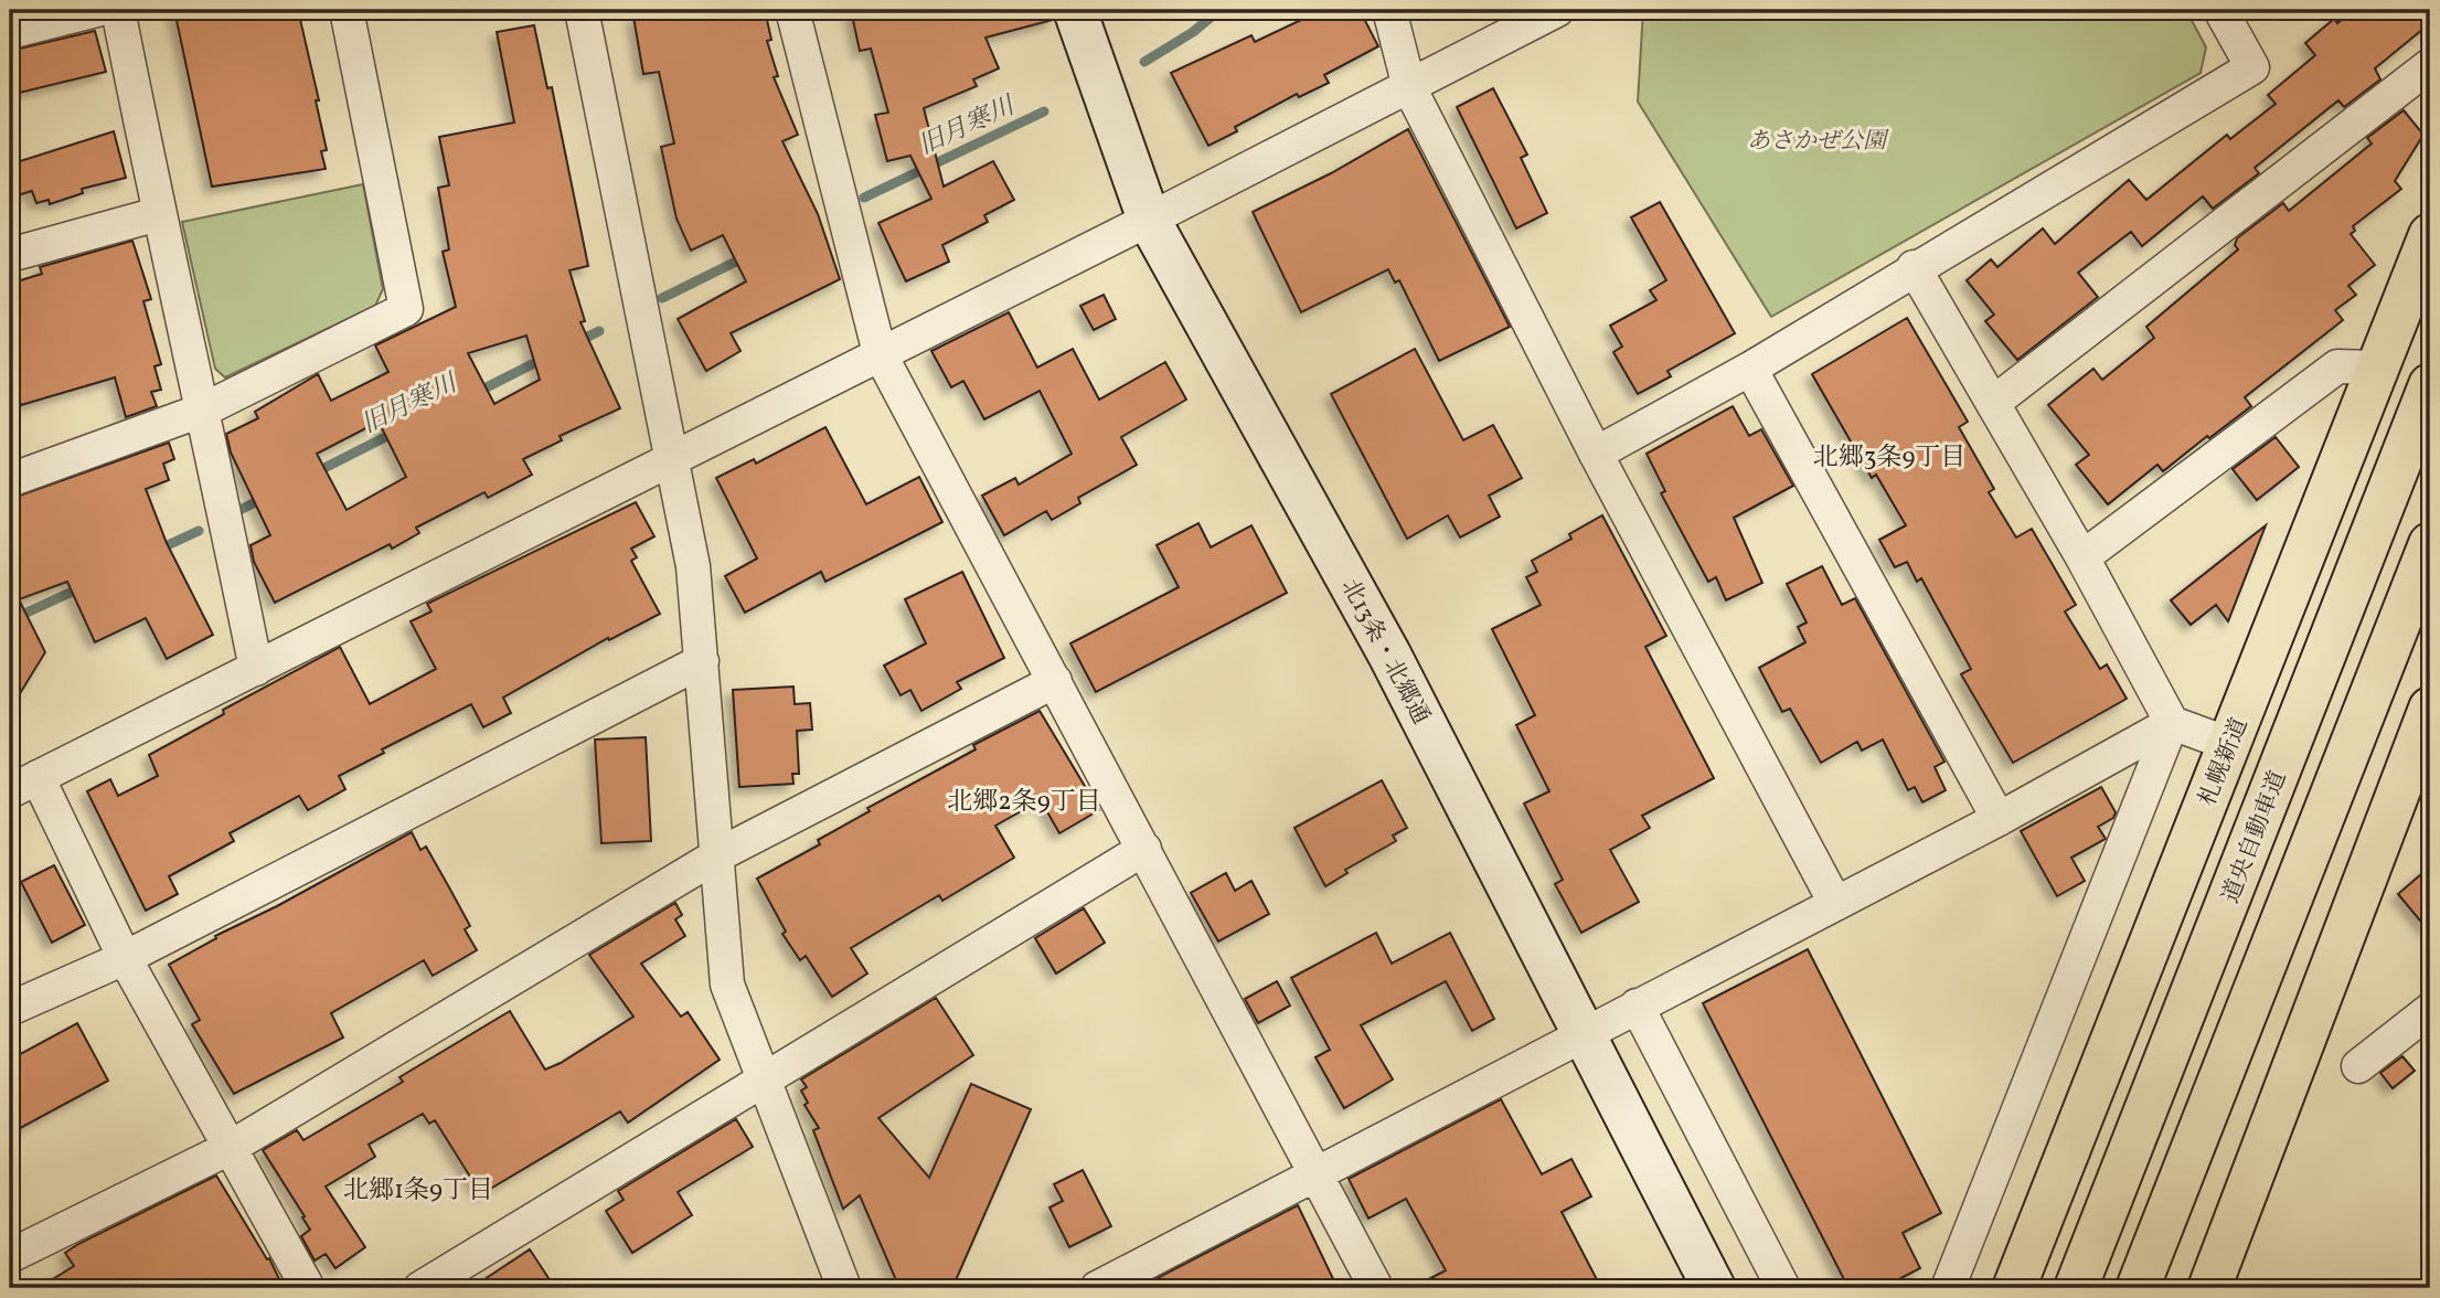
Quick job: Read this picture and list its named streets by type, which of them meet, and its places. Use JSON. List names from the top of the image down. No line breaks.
{"streets":{"highway":["札幌新道","道央自動車道"],"main road":["北13条・北郷通"]},"districts":["北郷3条9丁目","北郷2条9丁目","北郷1条9丁目"],"water":["旧月寒川"],"parks":["あさかぜ公園"]}
